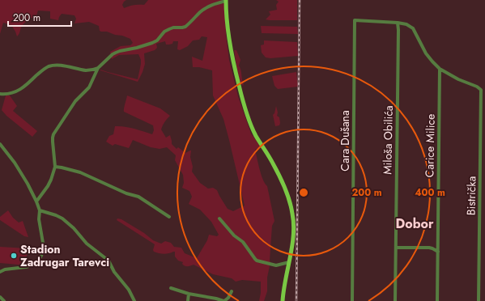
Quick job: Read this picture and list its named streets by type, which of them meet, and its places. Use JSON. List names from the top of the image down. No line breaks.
{"streets":{"street":["Miloša Obilića","Cara Dušana","Carice Milice","Bistrička"]},"crossings":[["Miloša Obilića","Cara Dušana"],["Carice Milice","Bistrička"]],"districts":["Dobor"],"places":["Stadion Zadrugar Tarevci"],"scale_bar":"200 m","rings":["200 m","400 m"]}
